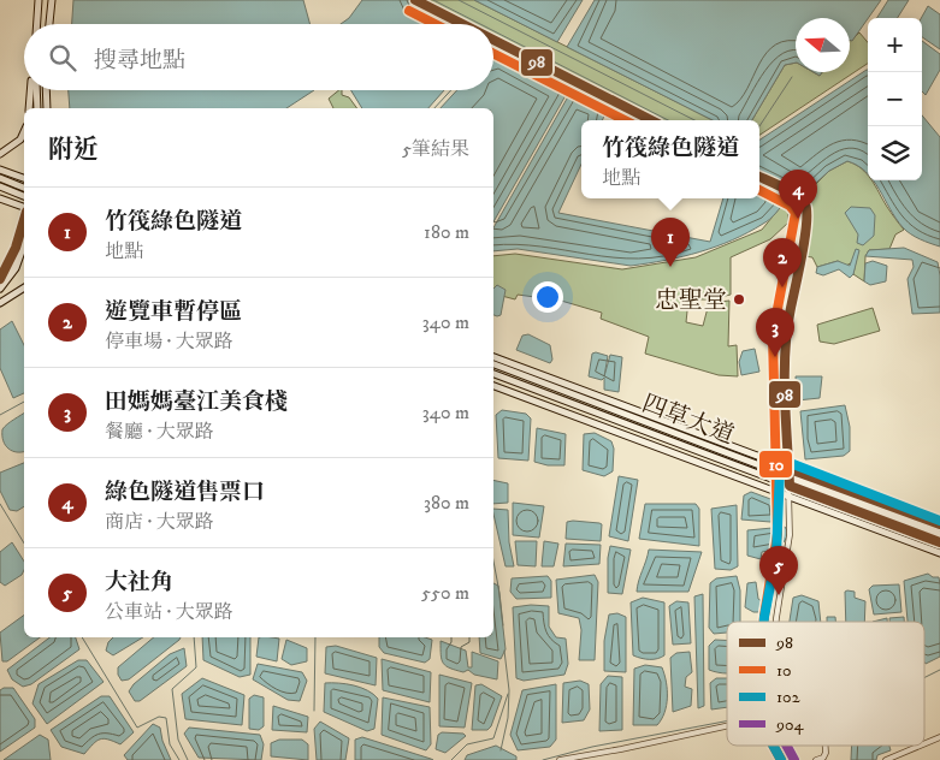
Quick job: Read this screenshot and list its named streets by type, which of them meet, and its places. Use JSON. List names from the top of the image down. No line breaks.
{"streets":{"street":["四草大道"]},"places":["忠聖堂"],"lines":["transit line 98","transit line 10","transit line 102","transit line 904"],"legend":["98","10","102","904"],"north":"left","page":{"map_buttons":["+","−"],"search":"搜尋地點","heading":["附近","5筆結果"],"popup":["竹筏綠色隧道","地點"],"pins":["4","1","2","3","5"],"list":[{"mark":"1","name":"竹筏綠色隧道","note":"地點","value":"180 m"},{"mark":"2","name":"遊覽車暫停區","note":"停車場 · 大眾路","value":"340 m"},{"mark":"3","name":"田媽媽臺江美食棧","note":"餐廳 · 大眾路","value":"340 m"},{"mark":"4","name":"綠色隧道售票口","note":"商店 · 大眾路","value":"380 m"},{"mark":"5","name":"大社角","note":"公車站 · 大眾路","value":"550 m"}]}}
